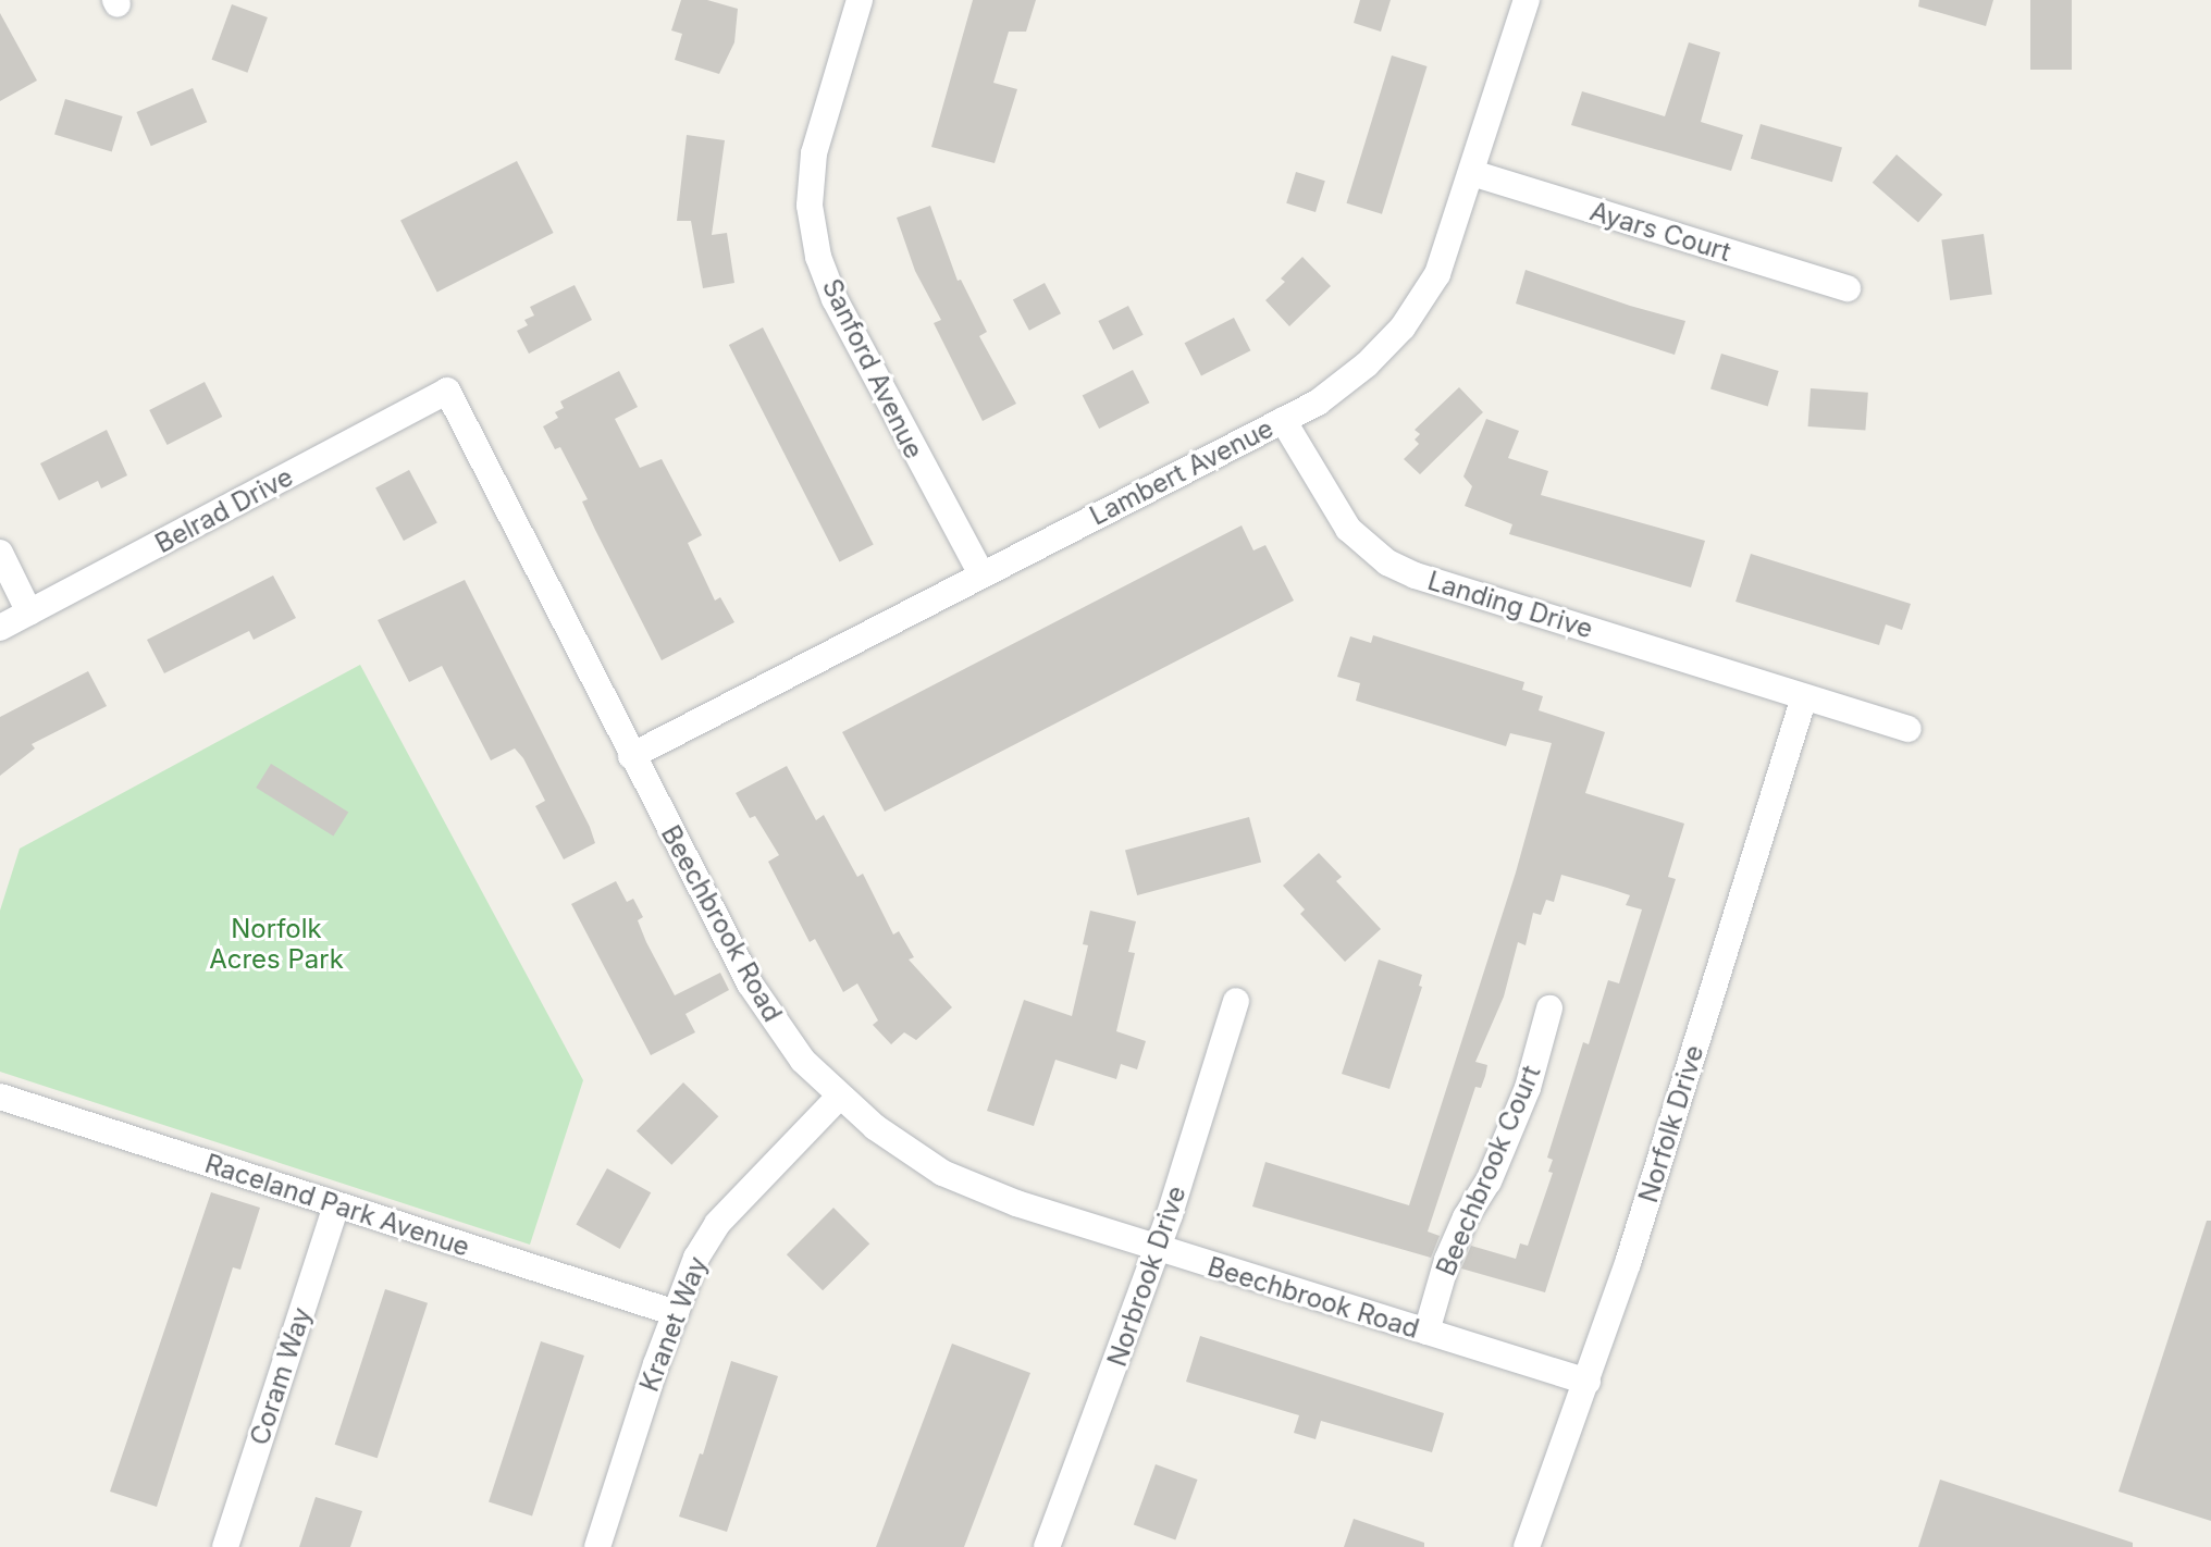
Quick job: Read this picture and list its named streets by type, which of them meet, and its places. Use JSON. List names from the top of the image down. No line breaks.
{"streets":{"street":["Ayars Court","Sanford Avenue","Lambert Avenue","Belrad Drive","Landing Drive","Beechbrook Road","Norfolk Drive","Beechbrook Court","Raceland Park Avenue","Norbrook Drive","Kranet Way","Coram Way"]},"crossings":[["Ayars Court","Lambert Avenue"],["Sanford Avenue","Lambert Avenue"],["Lambert Avenue","Landing Drive"],["Lambert Avenue","Beechbrook Road"],["Belrad Drive","Beechbrook Road"],["Landing Drive","Norfolk Drive"],["Beechbrook Road","Norfolk Drive"],["Beechbrook Road","Beechbrook Court"],["Beechbrook Road","Norbrook Drive"],["Beechbrook Road","Kranet Way"],["Raceland Park Avenue","Kranet Way"],["Raceland Park Avenue","Coram Way"]],"parks":["Norfolk Acres Park"]}
